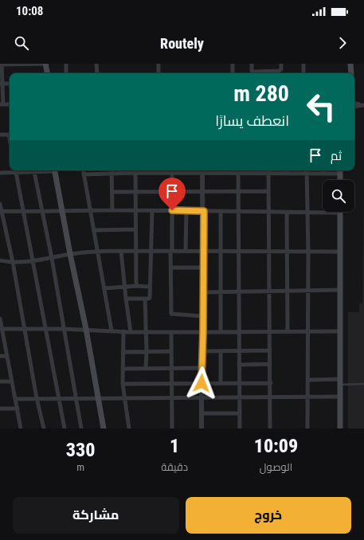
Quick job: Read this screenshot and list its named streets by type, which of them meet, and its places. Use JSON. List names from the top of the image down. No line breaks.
{"page":{"status":"10:08","header":"Routely","turn":["280 m","انعطف يسارًا"],"then":"ثم","eta":["10:09","الوصول","1","دقيقة","330","m"],"buttons":["خروج","مشاركة"]}}
